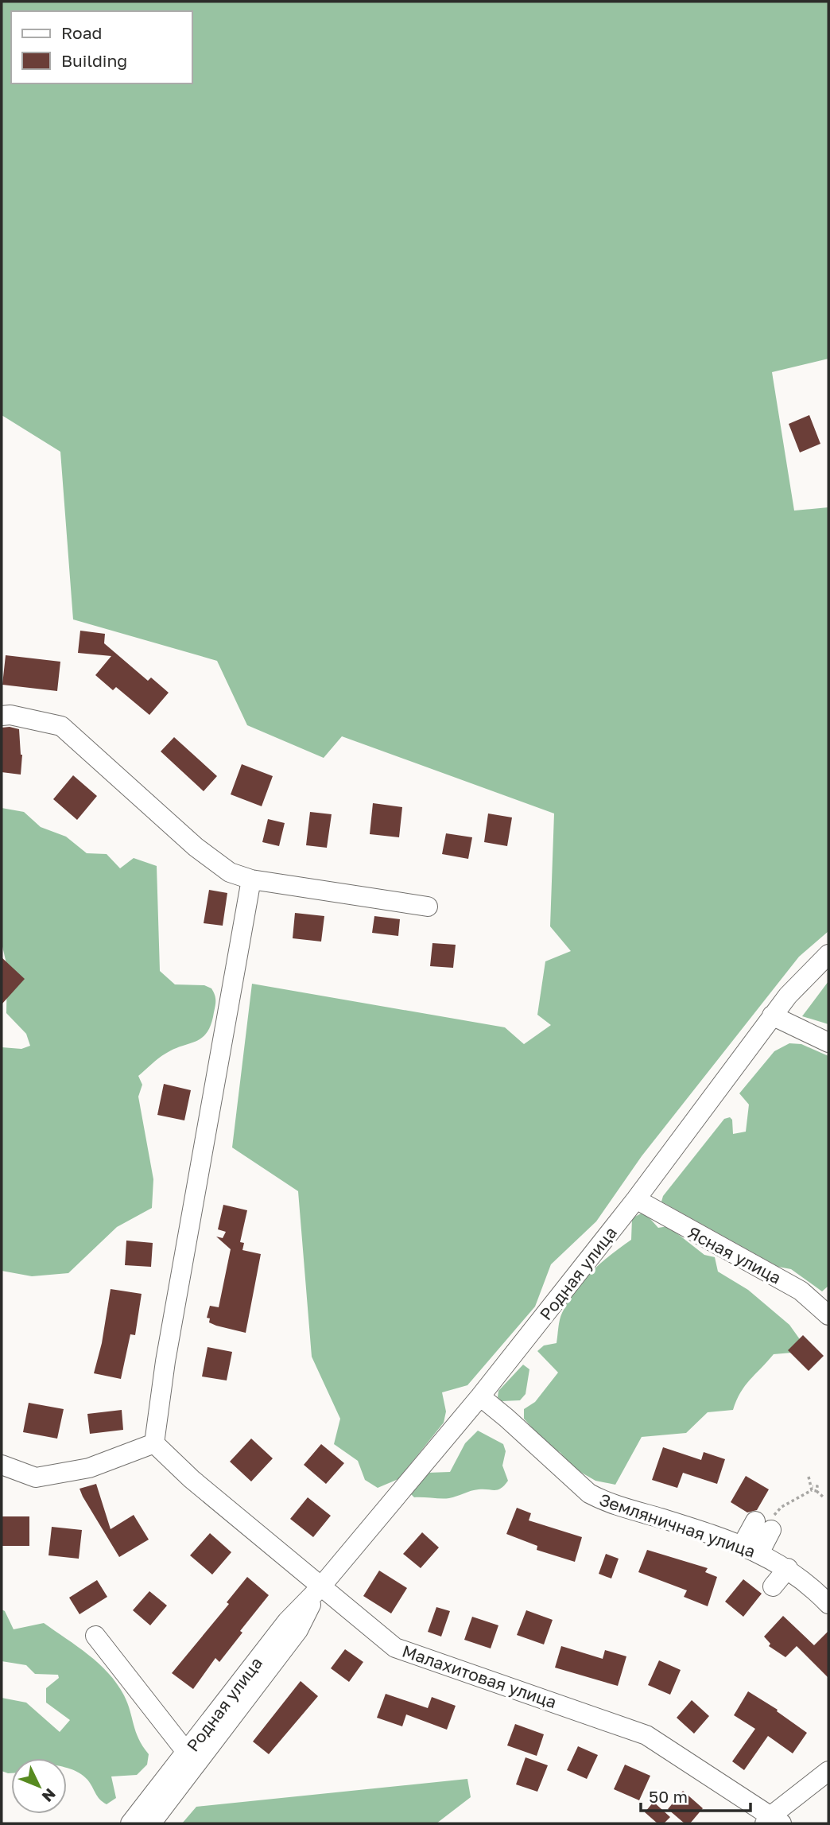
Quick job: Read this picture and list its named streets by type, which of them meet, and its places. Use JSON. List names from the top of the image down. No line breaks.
{"streets":{"street":["Ясная улица","Родная улица","Земляничная улица","Малахитовая улица"]},"crossings":[["Ясная улица","Родная улица"],["Родная улица","Земляничная улица"],["Родная улица","Малахитовая улица"]],"legend":["Road","Building"],"scale_bar":"50 m","north":"bottom right"}
